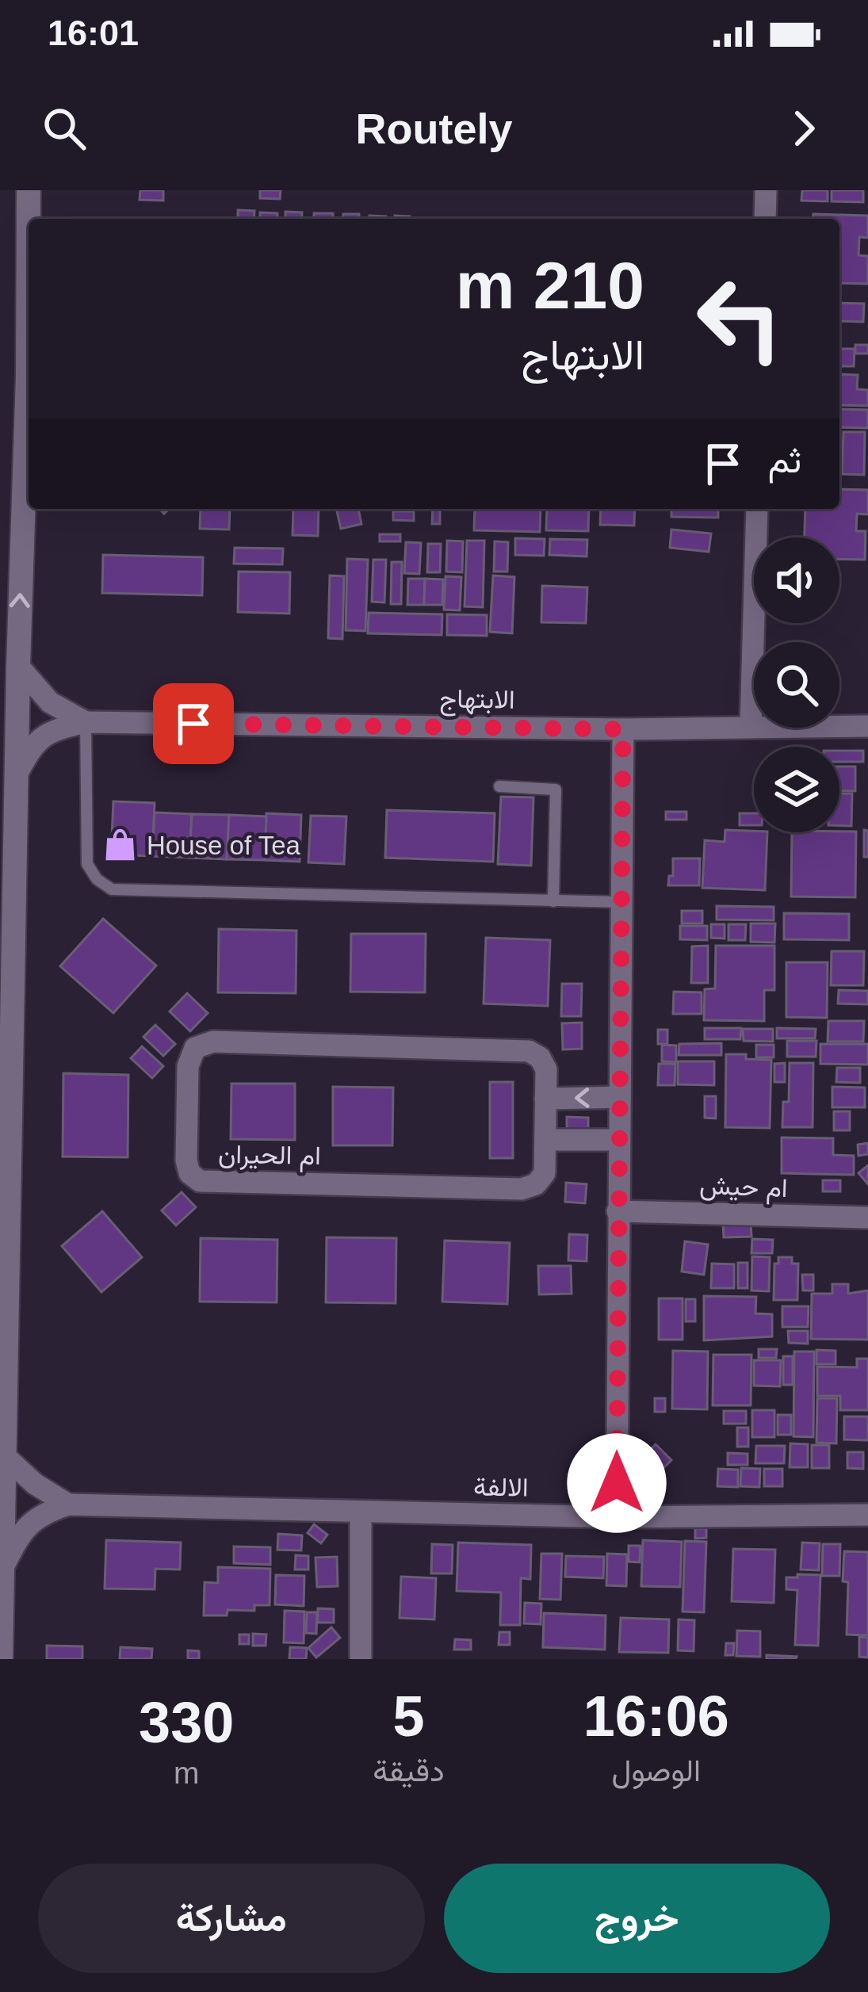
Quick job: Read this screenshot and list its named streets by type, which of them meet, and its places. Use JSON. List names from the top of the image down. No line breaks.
{"streets":{"street":["الابتهاج","ام الحيران","ام حيش","الالفة"]},"places":{"shop":["House of Tea"]},"page":{"status":"16:01","header":"Routely","turn":["210 m","الابتهاج"],"then":"ثم","eta":["16:06","الوصول","5","دقيقة","330","m"],"buttons":["خروج","مشاركة"]}}
